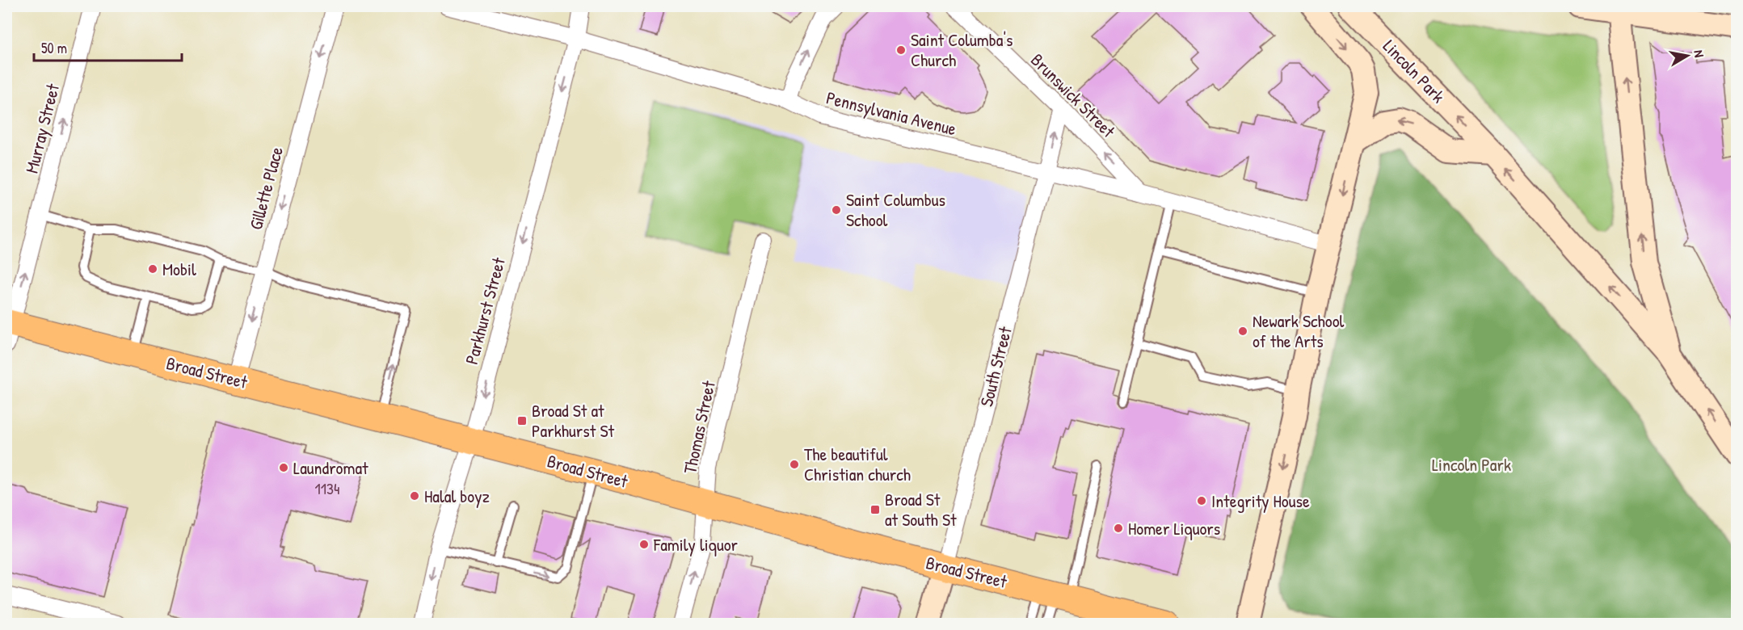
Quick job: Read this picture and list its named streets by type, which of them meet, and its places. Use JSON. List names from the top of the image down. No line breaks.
{"streets":{"main road":["Lincoln Park","South Street","Broad Street"],"street":["Brunswick Street","Pennsylvania Avenue","Murray Street","Gillette Place","Parkhurst Street","Thomas Street"]},"crossings":[["Lincoln Park","Pennsylvania Avenue"],["Brunswick Street","Pennsylvania Avenue"],["Brunswick Street","South Street"],["Pennsylvania Avenue","Parkhurst Street"],["Pennsylvania Avenue","South Street"],["Murray Street","Broad Street"],["Gillette Place","Broad Street"],["Parkhurst Street","Broad Street"],["South Street","Broad Street"],["Broad Street","Thomas Street"]],"one_way":["Brunswick Street","Murray Street","Gillette Place","Parkhurst Street"],"parks":["Lincoln Park"],"places":{"other":["Saint Columba's Church","Saint Columbus School","Mobil","Newark School of the Arts","The beautiful Christian church","Laundromat","Halal boyz","Integrity House","Homer Liquors","Family liquor"],"transit":["Broad St at Parkhurst St","Broad St at South St"]},"house_numbers":["1134"],"scale_bar":"50 m","north":"right"}
